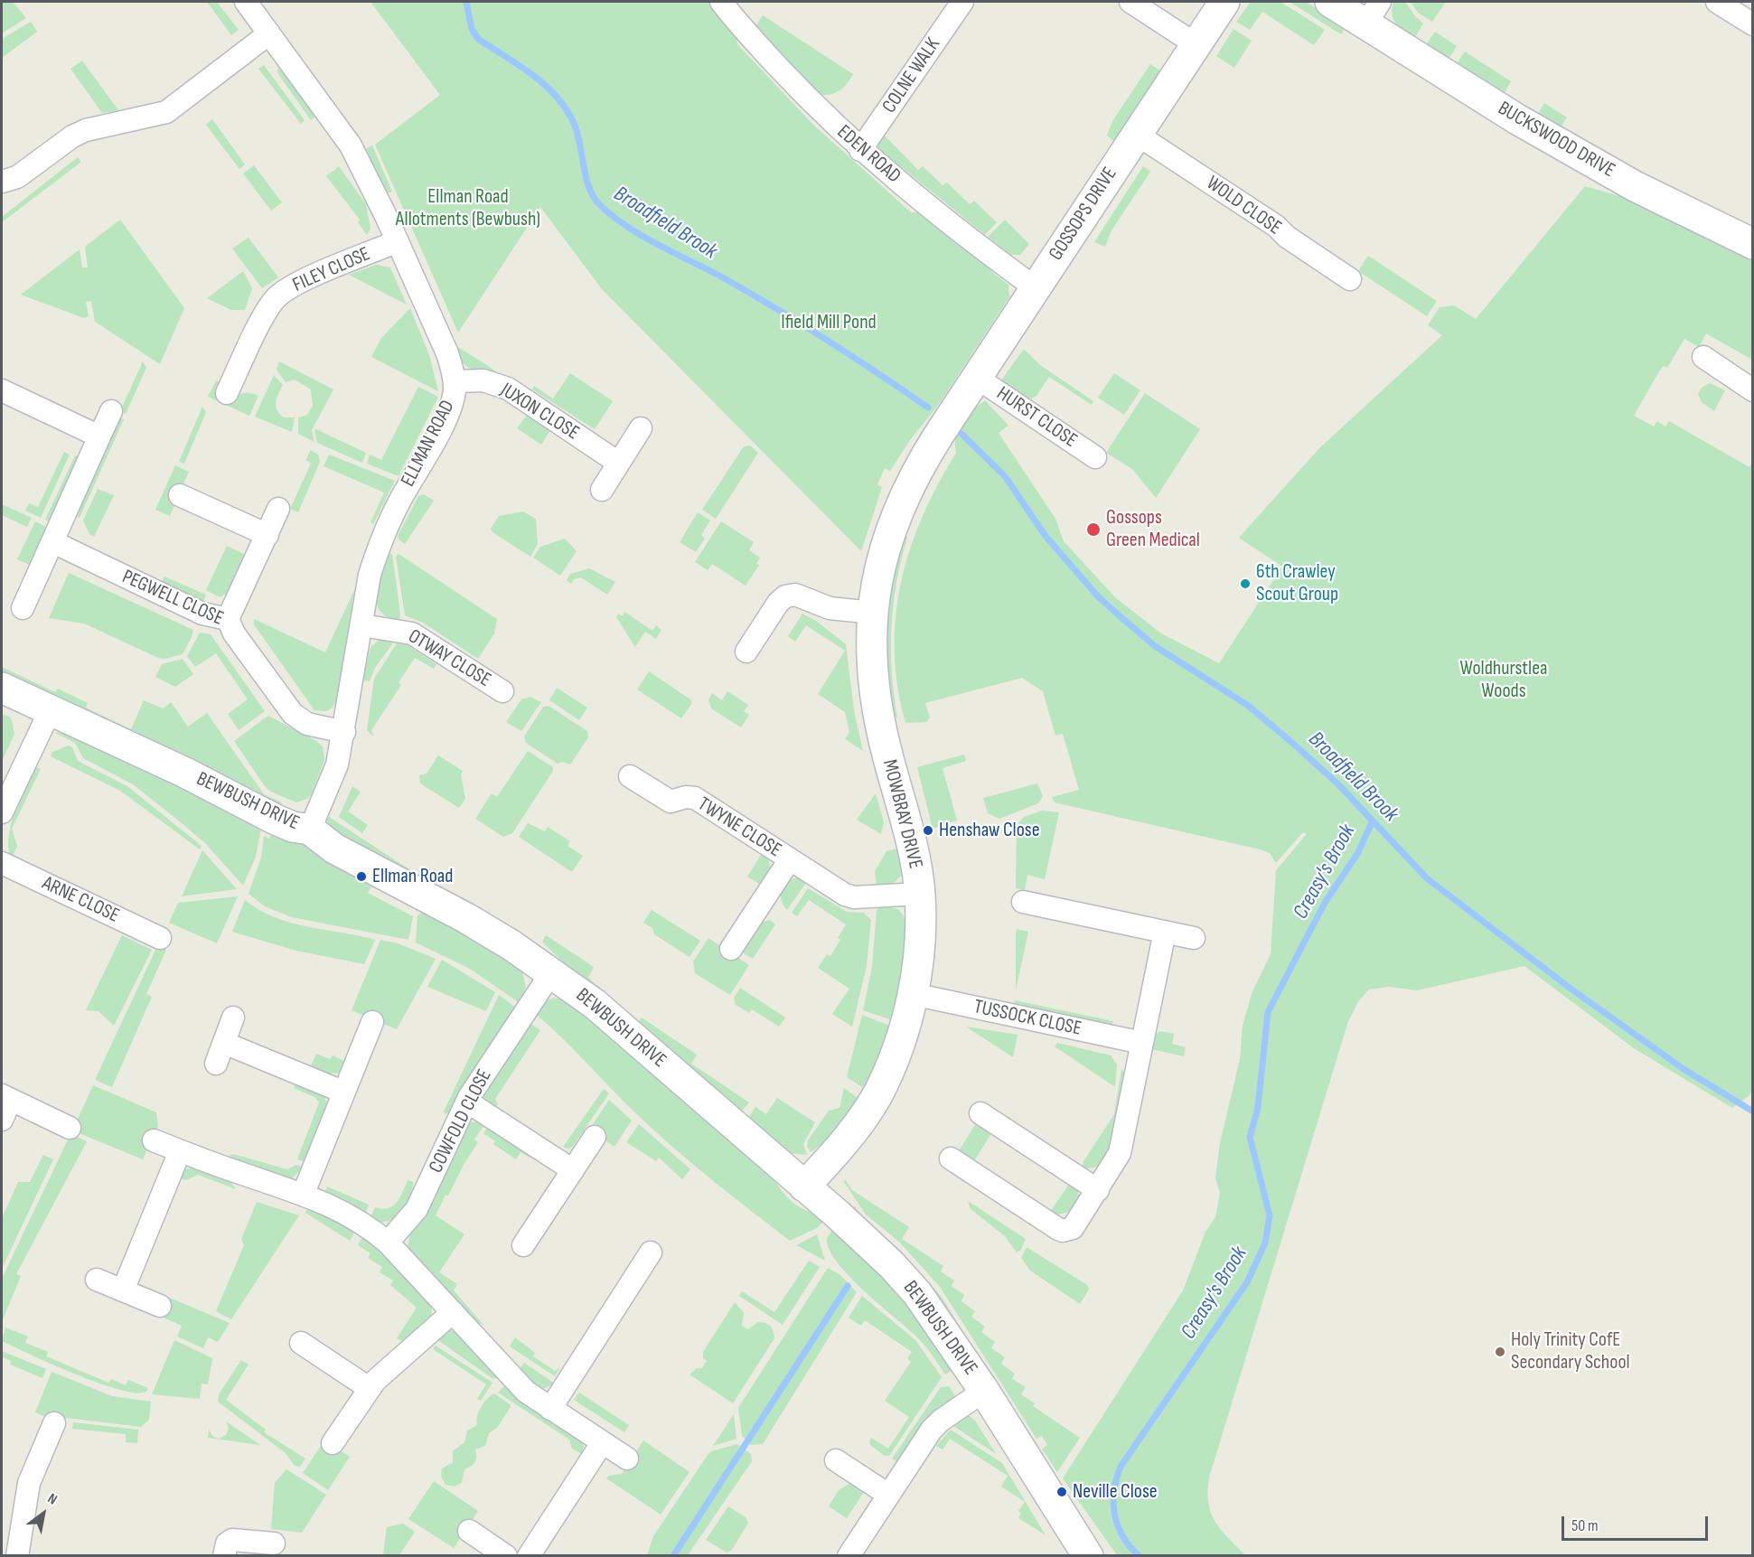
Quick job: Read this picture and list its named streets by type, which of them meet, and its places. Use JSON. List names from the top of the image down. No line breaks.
{"streets":{"street":["COLNE WALK","BUCKSWOOD DRIVE","EDEN ROAD","WOLD CLOSE","GOSSOPS DRIVE","FILEY CLOSE","JUXON CLOSE","HURST CLOSE","ELLMAN ROAD","PEGWELL CLOSE","OTWAY CLOSE","BEWBUSH DRIVE","MOWBRAY DRIVE","TWYNE CLOSE","ARNE CLOSE","TUSSOCK CLOSE","COWFOLD CLOSE"]},"crossings":[["COLNE WALK","EDEN ROAD"],["EDEN ROAD","GOSSOPS DRIVE"],["WOLD CLOSE","GOSSOPS DRIVE"],["GOSSOPS DRIVE","HURST CLOSE"],["GOSSOPS DRIVE","MOWBRAY DRIVE"],["FILEY CLOSE","ELLMAN ROAD"],["JUXON CLOSE","ELLMAN ROAD"],["ELLMAN ROAD","PEGWELL CLOSE"],["ELLMAN ROAD","OTWAY CLOSE"],["ELLMAN ROAD","BEWBUSH DRIVE"],["BEWBUSH DRIVE","MOWBRAY DRIVE"],["BEWBUSH DRIVE","COWFOLD CLOSE"],["MOWBRAY DRIVE","TWYNE CLOSE"],["MOWBRAY DRIVE","TUSSOCK CLOSE"]],"water":["Broadfield Brook","Creasy's Brook"],"parks":["Ellman Road Allotments (Bewbush)","Ifield Mill Pond","Woldhurstlea Woods"],"places":["Gossops Green Medical","6th Crawley Scout Group","Henshaw Close","Ellman Road","Holy Trinity CofE Secondary School","Neville Close"],"scale_bar":"50 m","north":"top right"}
